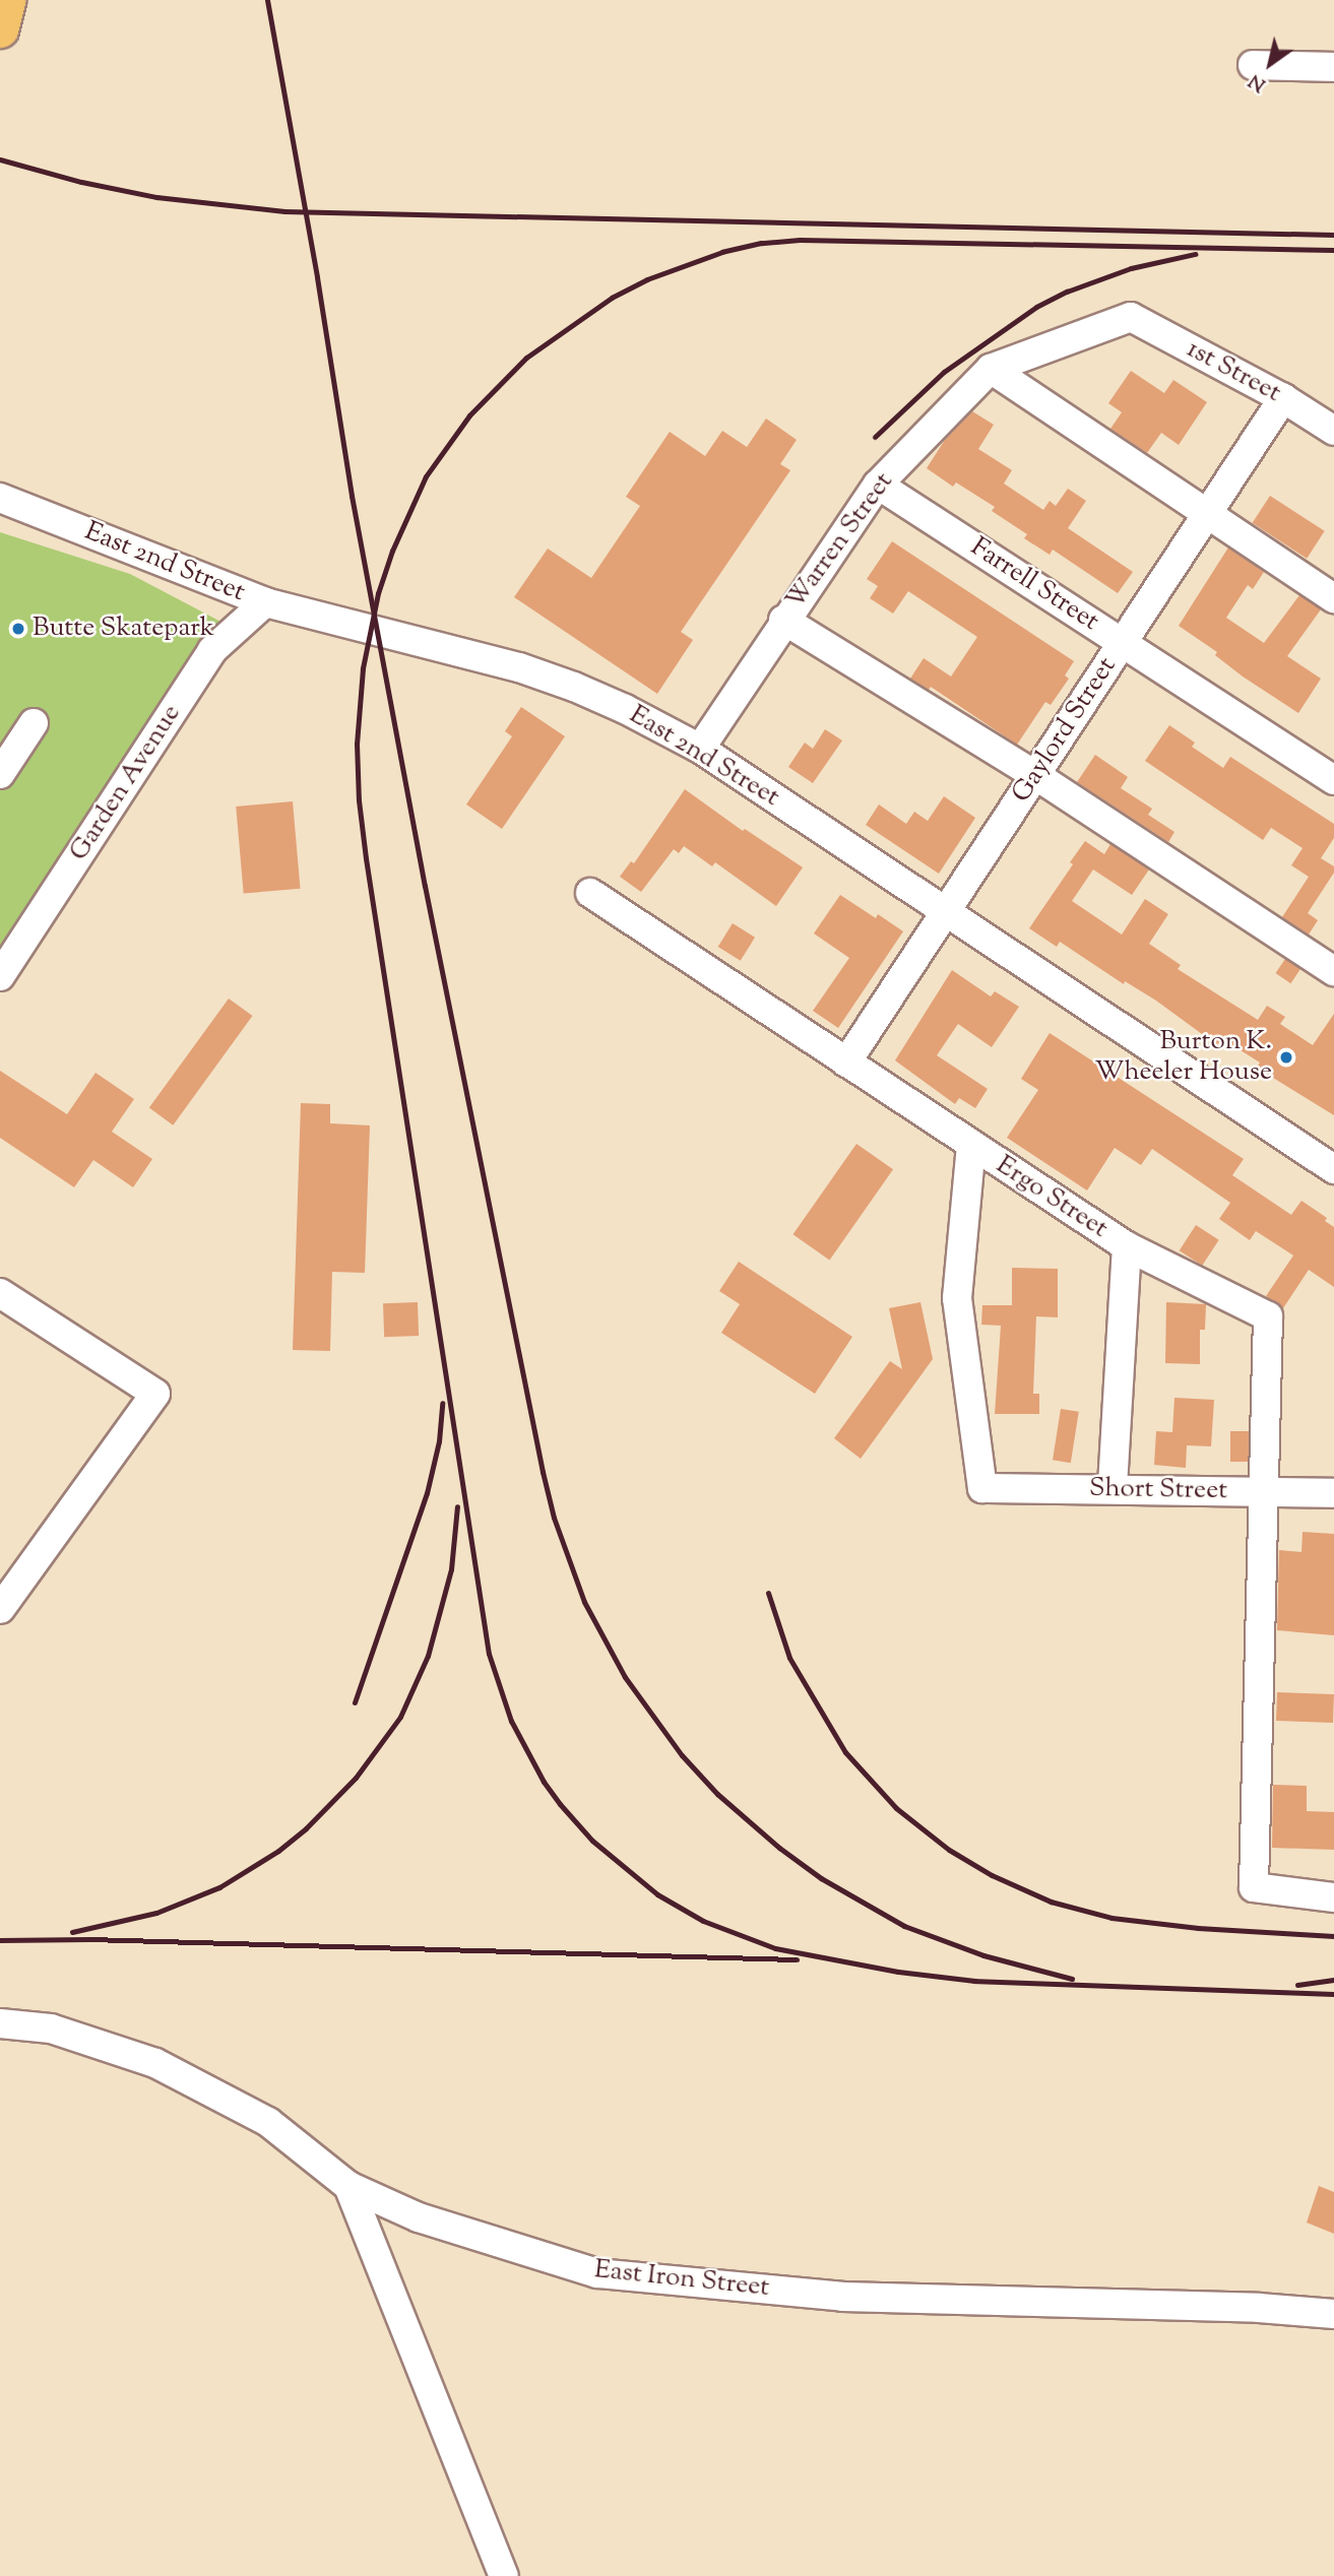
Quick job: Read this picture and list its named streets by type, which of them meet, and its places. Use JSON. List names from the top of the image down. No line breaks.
{"streets":{"street":["1st Street","Warren Street","East 2nd Street","Farrell Street","Gaylord Street","Garden Avenue","Ergo Street","Short Street","East Iron Street"]},"crossings":[["1st Street","Warren Street"],["1st Street","Gaylord Street"],["Warren Street","East 2nd Street"],["Warren Street","Farrell Street"],["East 2nd Street","Gaylord Street"],["East 2nd Street","Garden Avenue"],["Farrell Street","Gaylord Street"],["Gaylord Street","Ergo Street"],["Ergo Street","Short Street"]],"places":["Butte Skatepark","Burton K. Wheeler House"],"north":"bottom left"}
